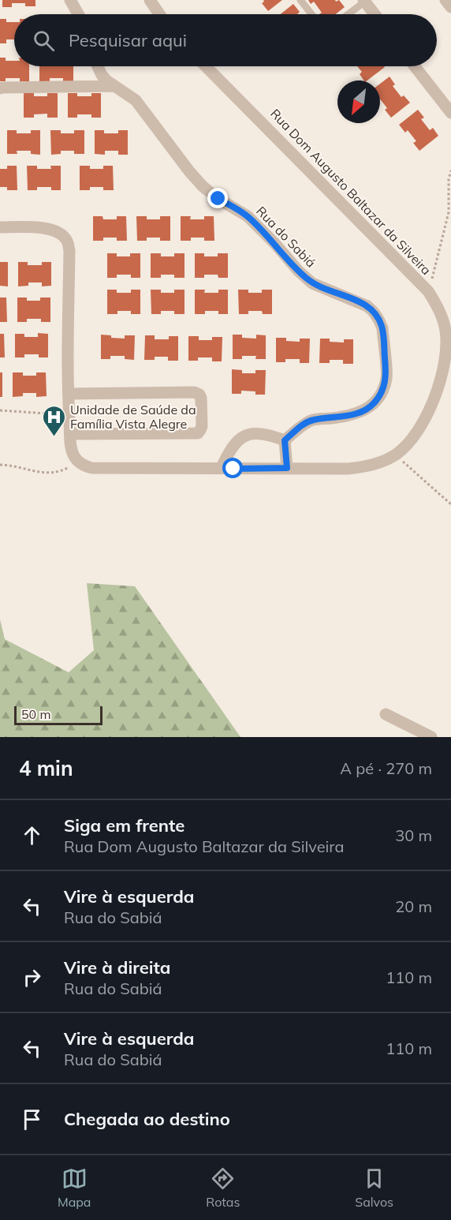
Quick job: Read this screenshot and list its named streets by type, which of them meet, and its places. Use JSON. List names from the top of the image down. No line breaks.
{"streets":{"street":["Rua Dom Augusto Baltazar da Silveira","Rua do Sabiá"]},"places":{"hospital":["Unidade de Saúde da Família Vista Alegre"]},"scale_bar":"50 m","north":"bottom left","page":{"search":"Pesquisar aqui","scale":"50 m","heading":["4 min","A pé · 270 m"],"list":[["Siga em frente","Rua Dom Augusto Baltazar da Silveira","30 m"],["Vire à esquerda","Rua do Sabiá","20 m"],["Vire à direita","Rua do Sabiá","110 m"],["Vire à esquerda","Rua do Sabiá","110 m"],"Chegada ao destino"],"nav":["Mapa","Rotas","Salvos"]}}
